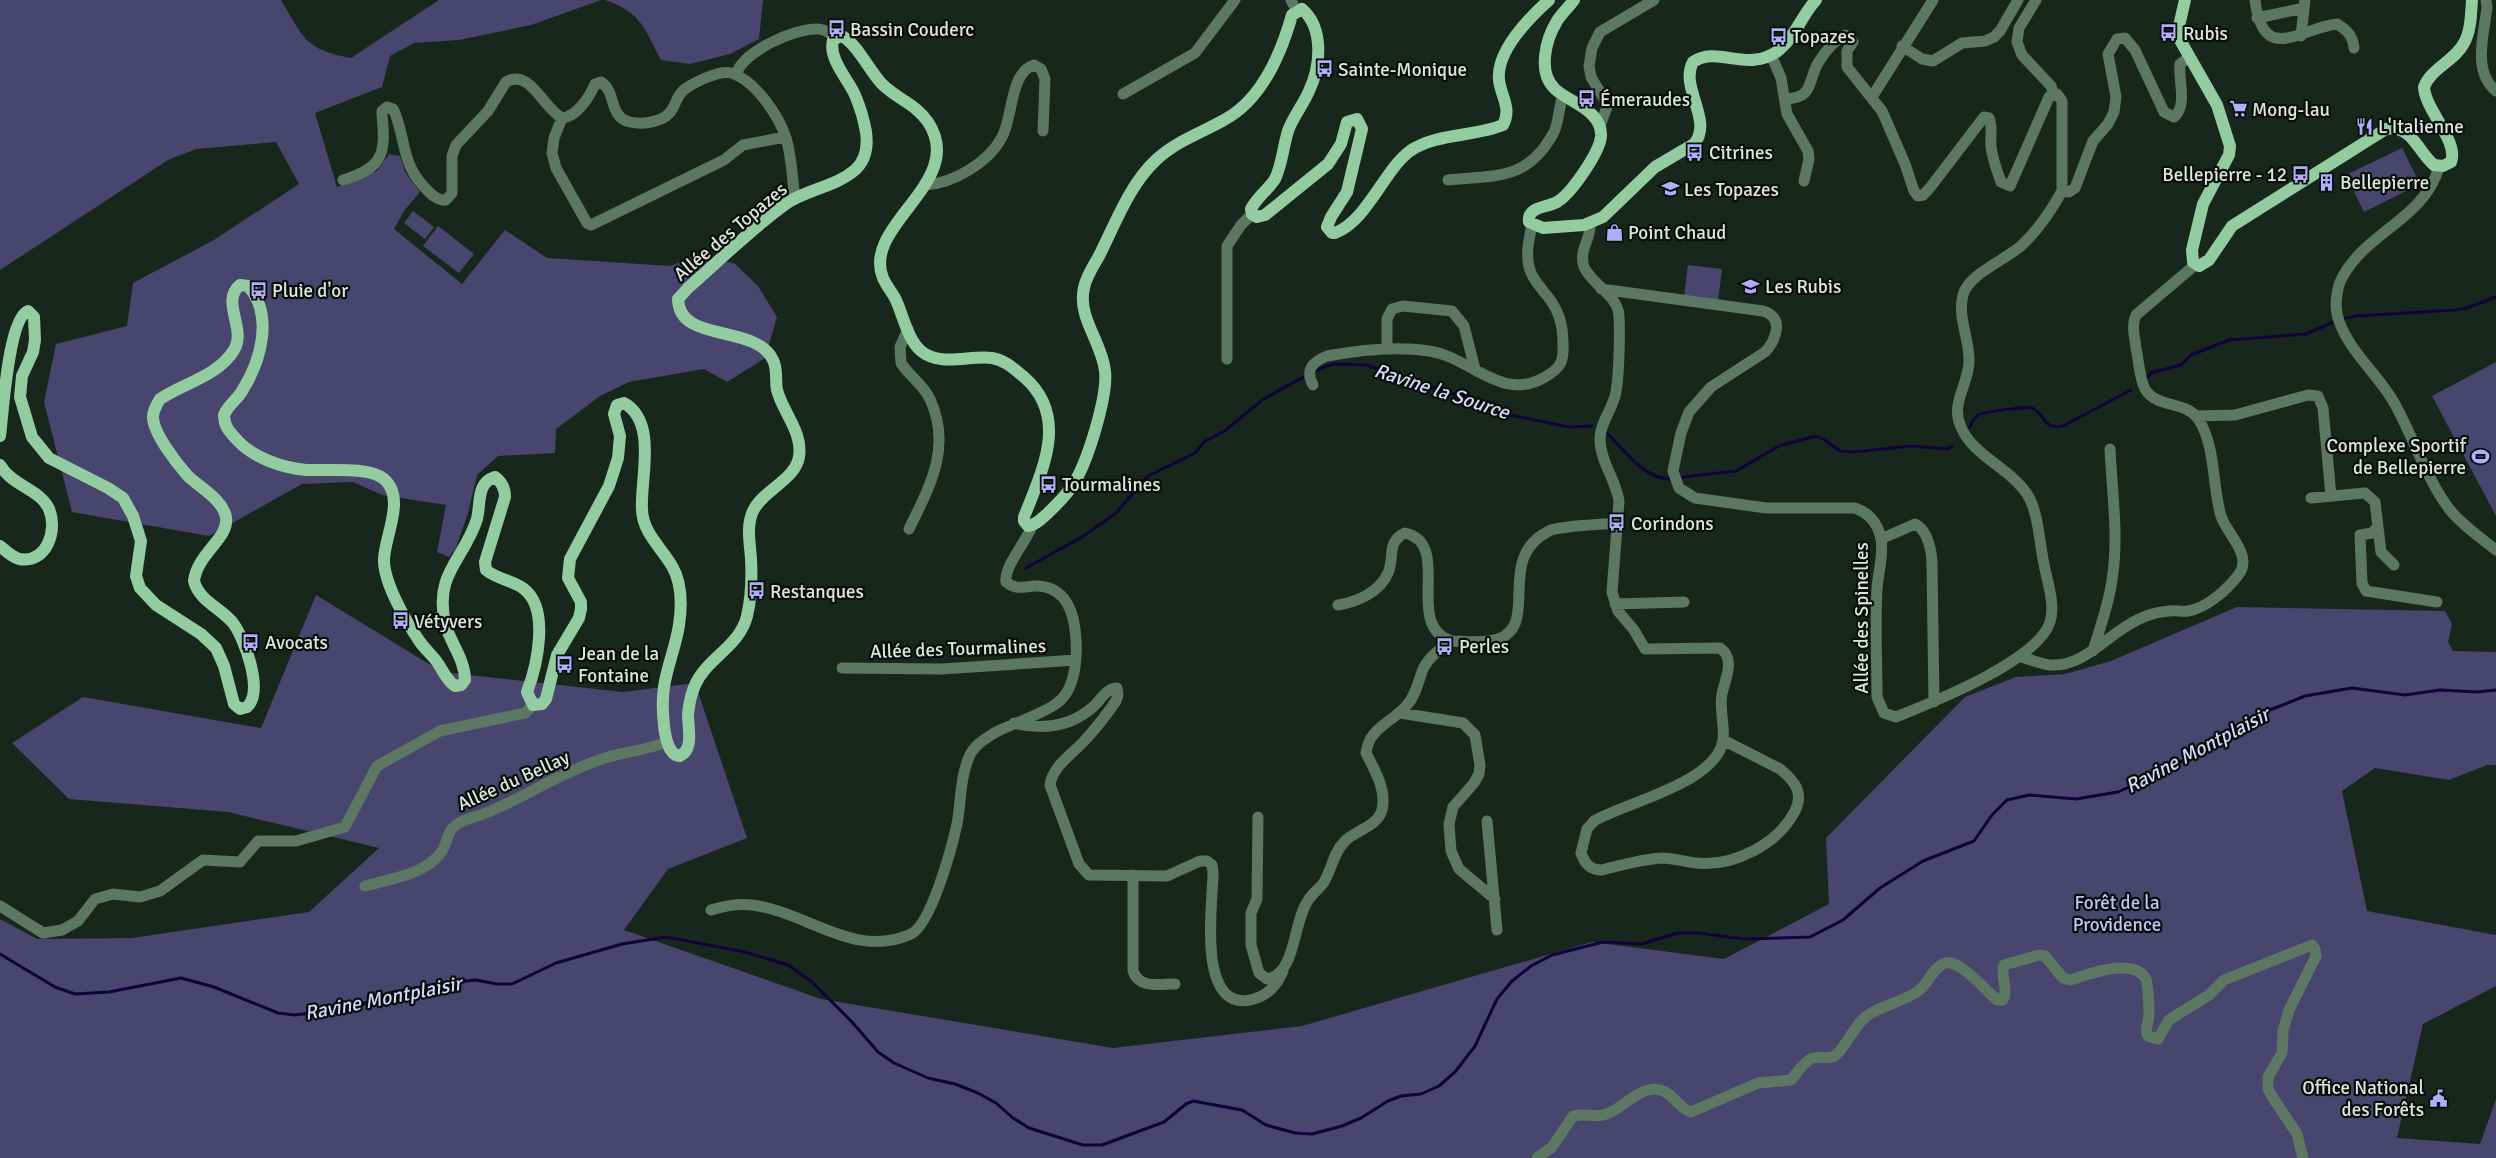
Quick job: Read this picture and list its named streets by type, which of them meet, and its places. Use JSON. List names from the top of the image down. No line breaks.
{"streets":{"main road":["Allée des Topazes"],"street":["Allée des Spinelles","Allée des Tourmalines","Allée du Bellay"]},"crossings":[["Allée des Topazes","Allée du Bellay"]],"water":["Ravine la Source","Ravine Montplaisir"],"parks":["Forêt de la Providence"],"places":{"bus stop":["Bassin Couderc","Rubis","Topazes","Sainte-Monique","Émeraudes","Citrines","Bellepierre - 12","Pluie d'or","Tourmalines","Corindons","Restanques","Vétyvers","Avocats","Perles","Jean de la Fontaine"],"supermarket":["Mong-lau"],"restaurant":["L'Italienne"],"building":["Bellepierre"],"school or university":["Les Topazes","Les Rubis"],"shop":["Point Chaud"],"sports":["Complexe Sportif de Bellepierre"],"public building":["Office National des Forêts"]}}
